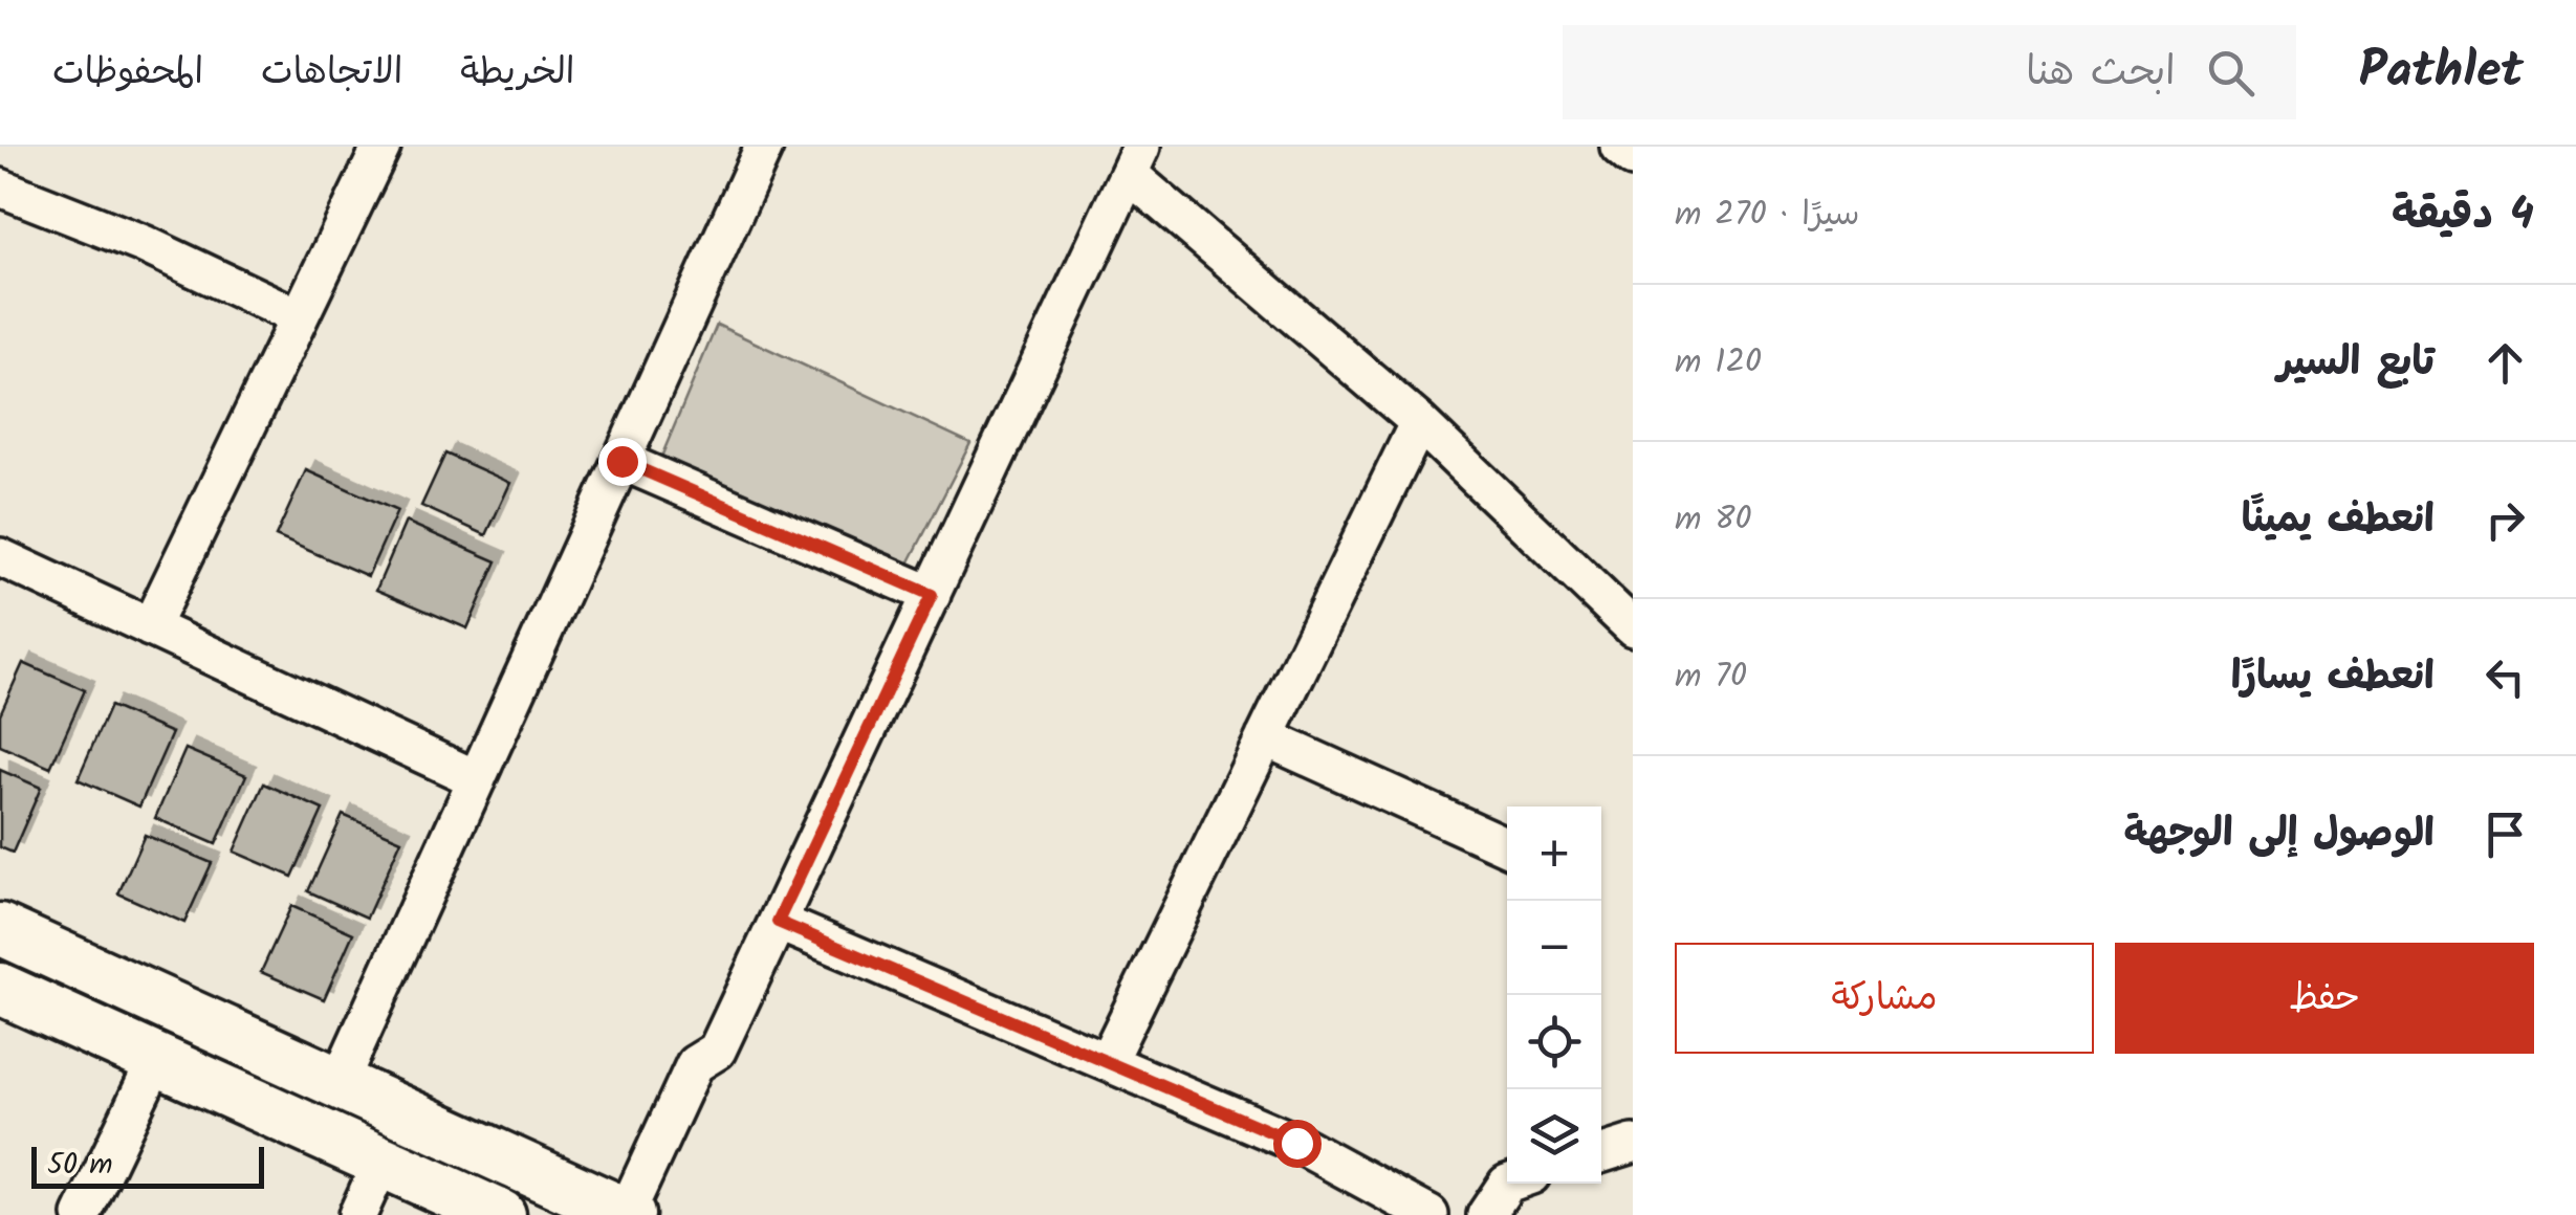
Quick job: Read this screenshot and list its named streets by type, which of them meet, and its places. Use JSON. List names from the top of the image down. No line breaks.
{"scale_bar":"50 m","page":{"header":"Pathlet","search":"ابحث هنا","nav":["الخريطة","الاتجاهات","المحفوظات"],"heading":["4 دقيقة","سيرًا · 270 m"],"list":[["تابع السير","120 m"],["انعطف يمينًا","80 m"],["انعطف يسارًا","70 m"],"الوصول إلى الوجهة"],"map_buttons":["+","−"],"buttons":["حفظ","مشاركة"],"scale":"50 m"}}
